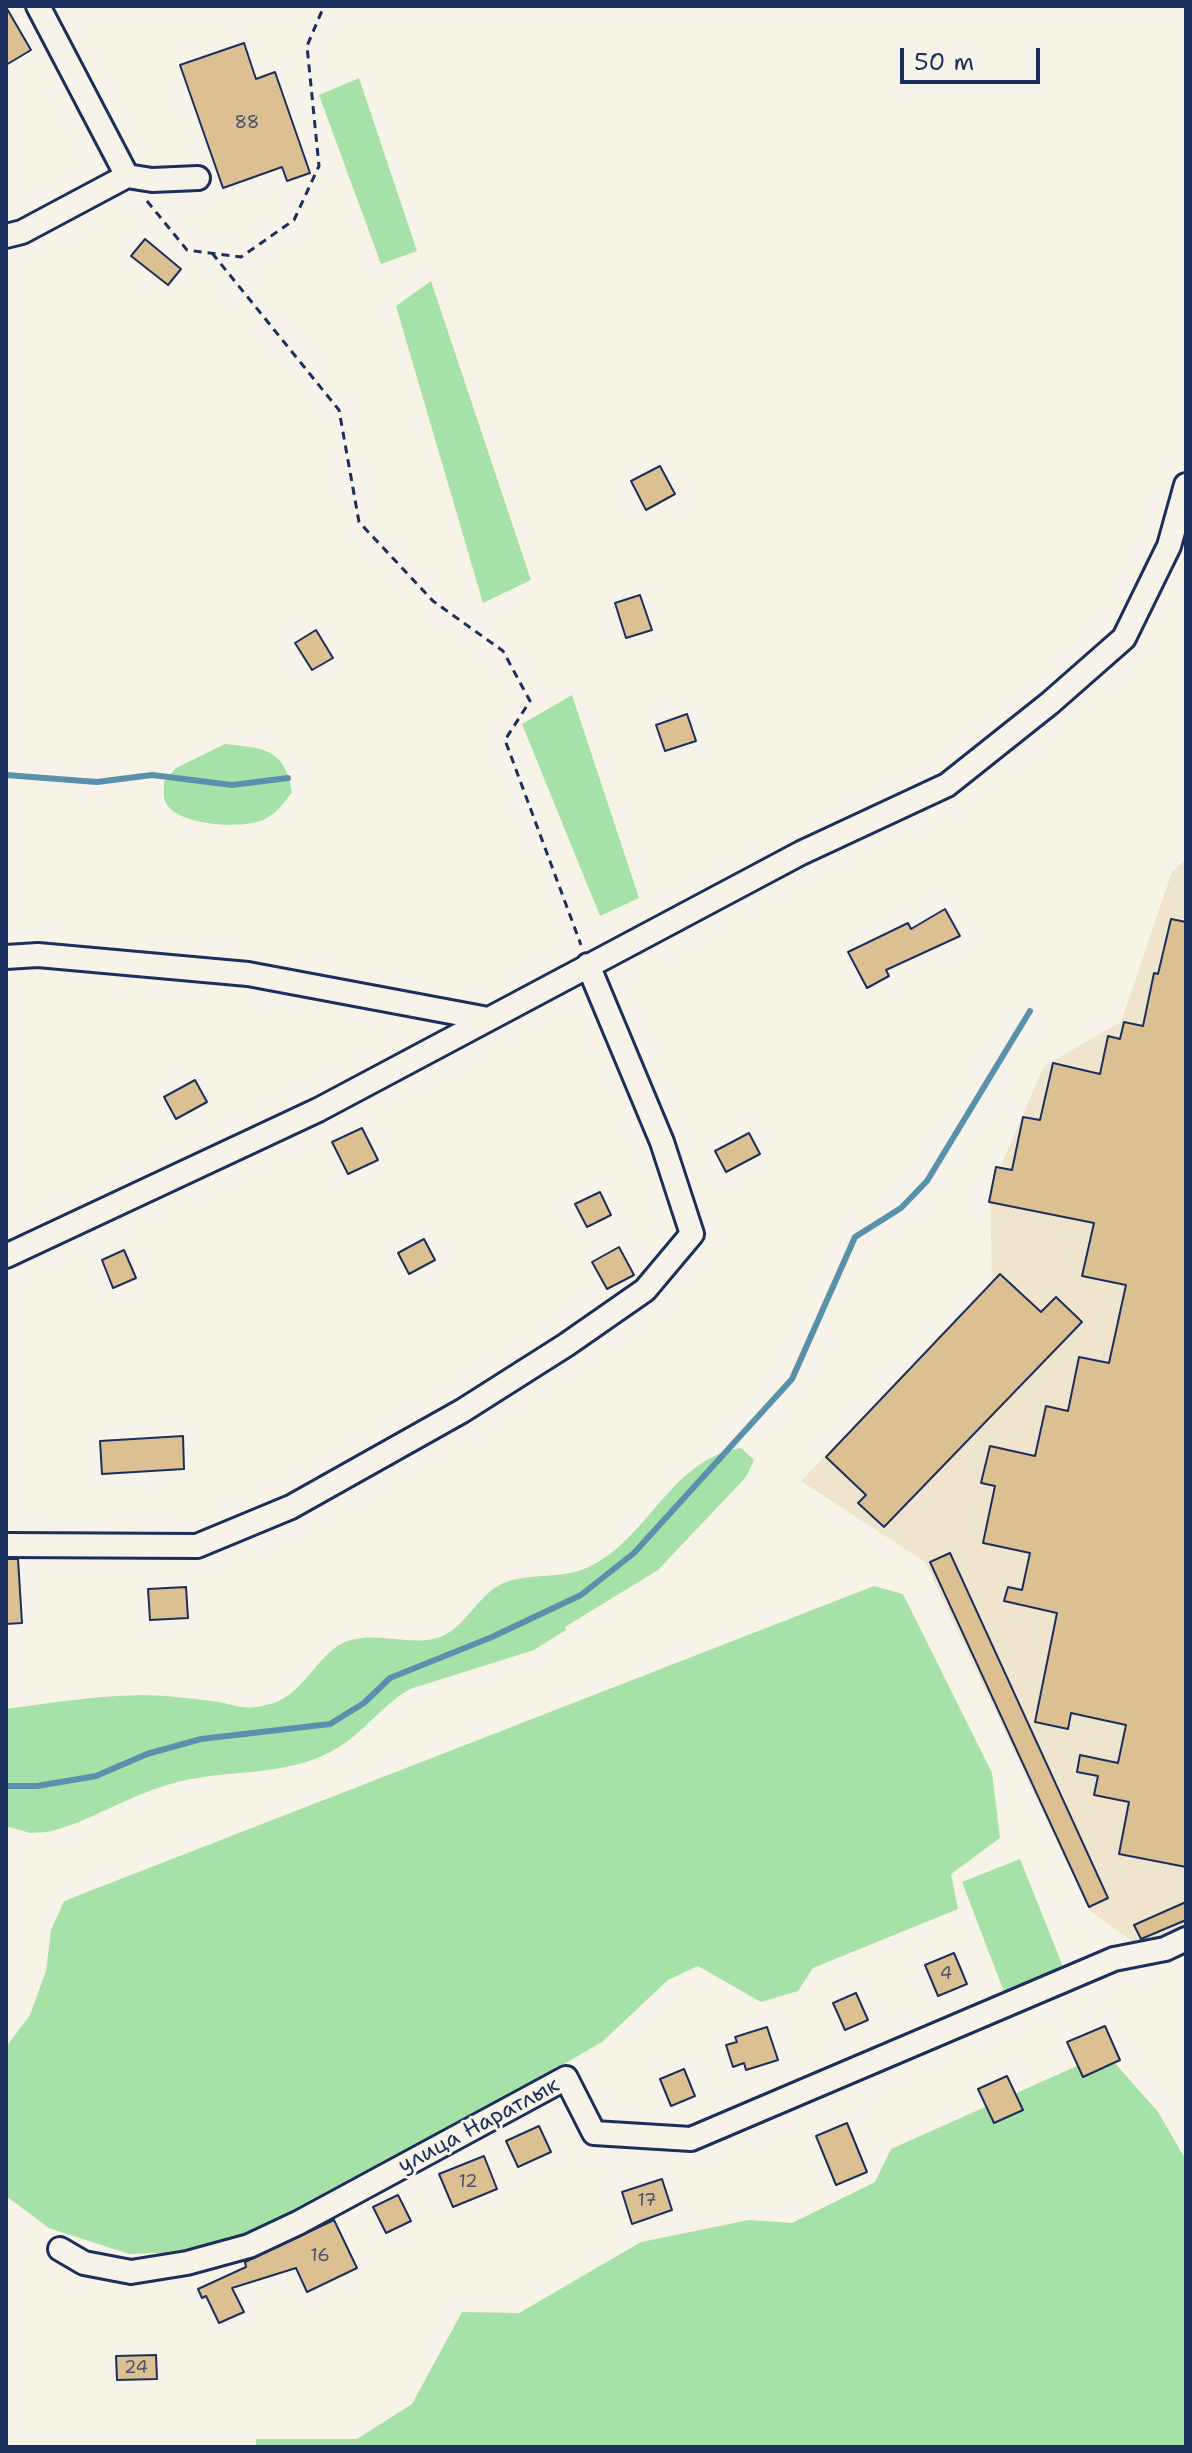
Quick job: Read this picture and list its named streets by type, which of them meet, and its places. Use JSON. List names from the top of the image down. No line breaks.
{"streets":{"street":["улица Наратлык"]},"house_numbers":["88","4","12","17","16","24"],"scale_bar":"50 m"}
